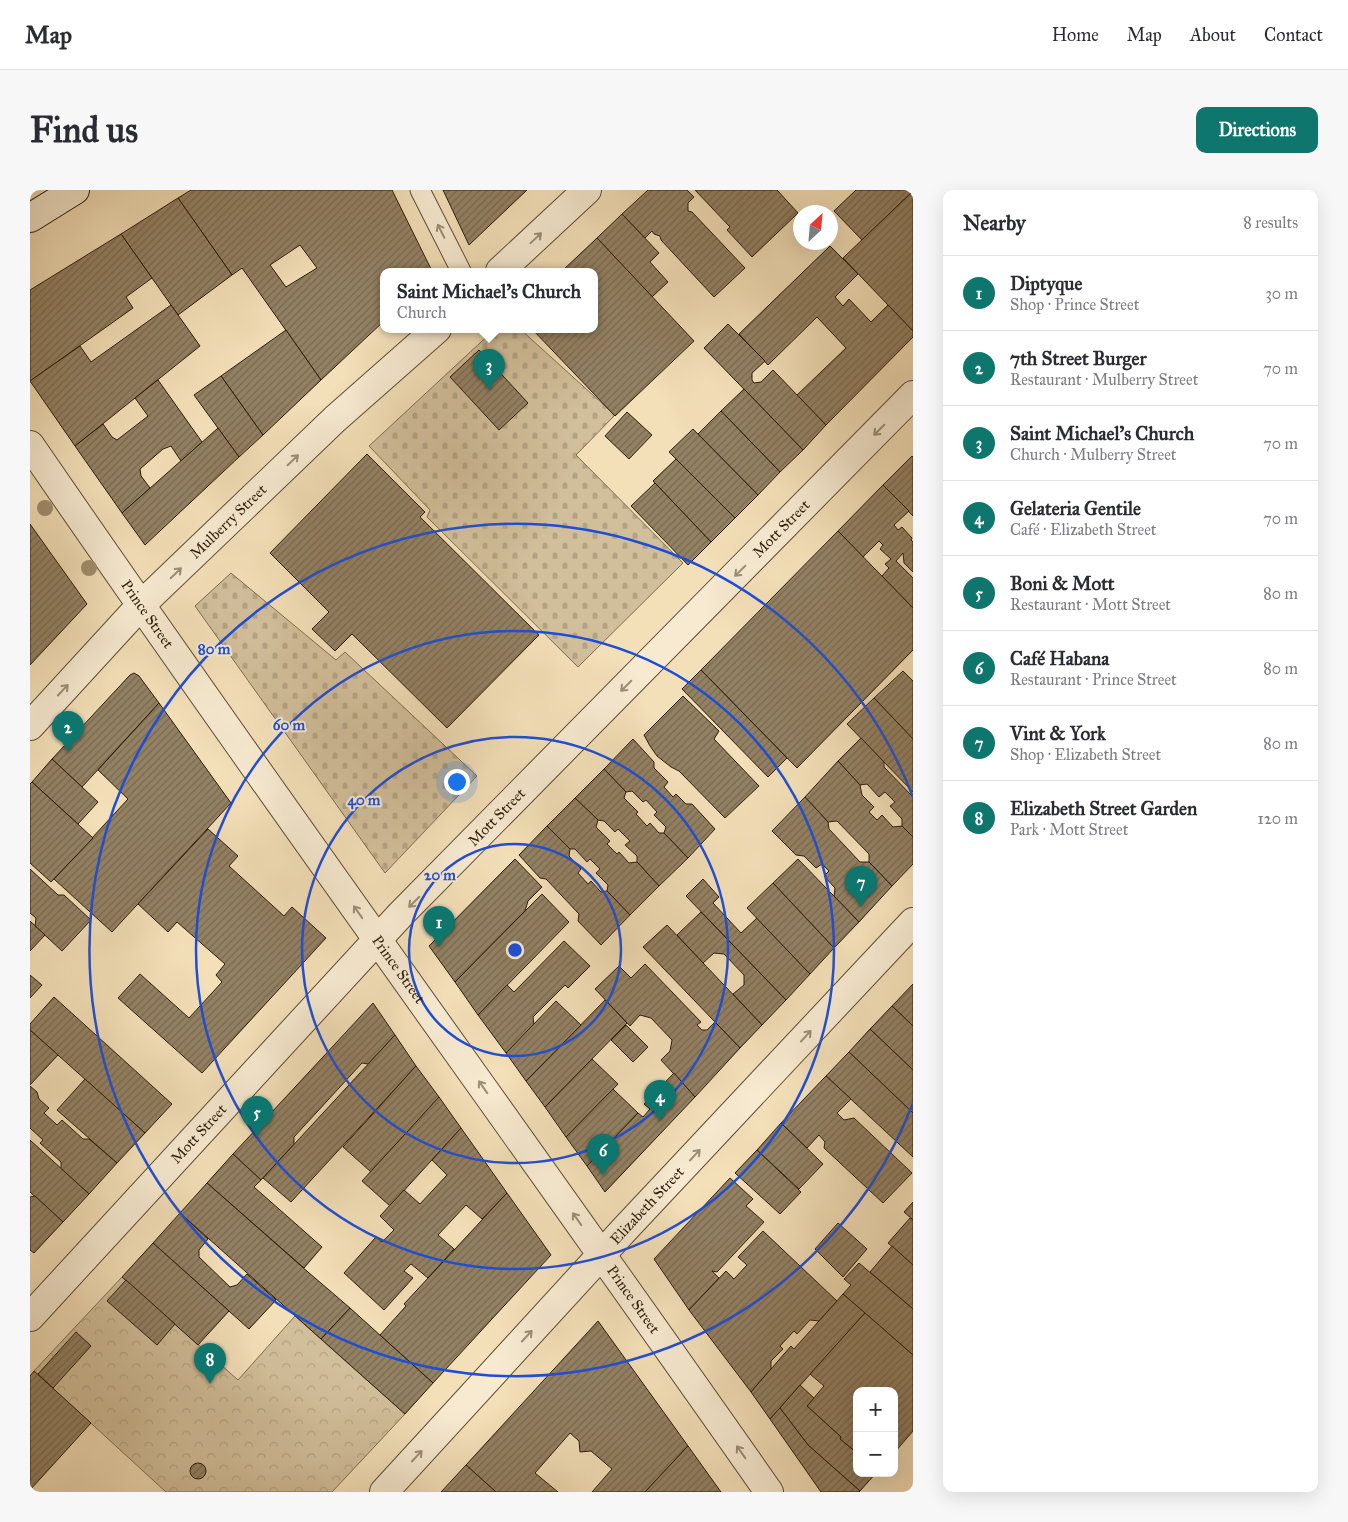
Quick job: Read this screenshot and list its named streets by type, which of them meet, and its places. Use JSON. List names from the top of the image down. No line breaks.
{"streets":{"street":["Mulberry Street","Mott Street","Prince Street","Elizabeth Street"]},"crossings":[["Mulberry Street","Prince Street"],["Mott Street","Prince Street"],["Prince Street","Elizabeth Street"]],"one_way":["Mulberry Street","Mott Street","Prince Street","Elizabeth Street"],"north":"top right","page":{"header":"Map","nav":["Home","Map","About","Contact"],"buttons":"Directions","title":"Find us","heading":["Nearby","8 results"],"list":[{"mark":"1","name":"Diptyque","note":"Shop · Prince Street","value":"30 m"},{"mark":"2","name":"7th Street Burger","note":"Restaurant · Mulberry Street","value":"70 m"},{"mark":"3","name":"Saint Michael's Church","note":"Church · Mulberry Street","value":"70 m"},{"mark":"4","name":"Gelateria Gentile","note":"Café · Elizabeth Street","value":"70 m"},{"mark":"5","name":"Boni & Mott","note":"Restaurant · Mott Street","value":"80 m"},{"mark":"6","name":"Café Habana","note":"Restaurant · Prince Street","value":"80 m"},{"mark":"7","name":"Vint & York","note":"Shop · Elizabeth Street","value":"80 m"},{"mark":"8","name":"Elizabeth Street Garden","note":"Park · Mott Street","value":"120 m"}],"popup":["Saint Michael's Church","Church"],"pins":["3","2","7","1","4","5","6","8"],"map_buttons":["+","−"]},"rings":["80 m","60 m","40 m","20 m"]}
